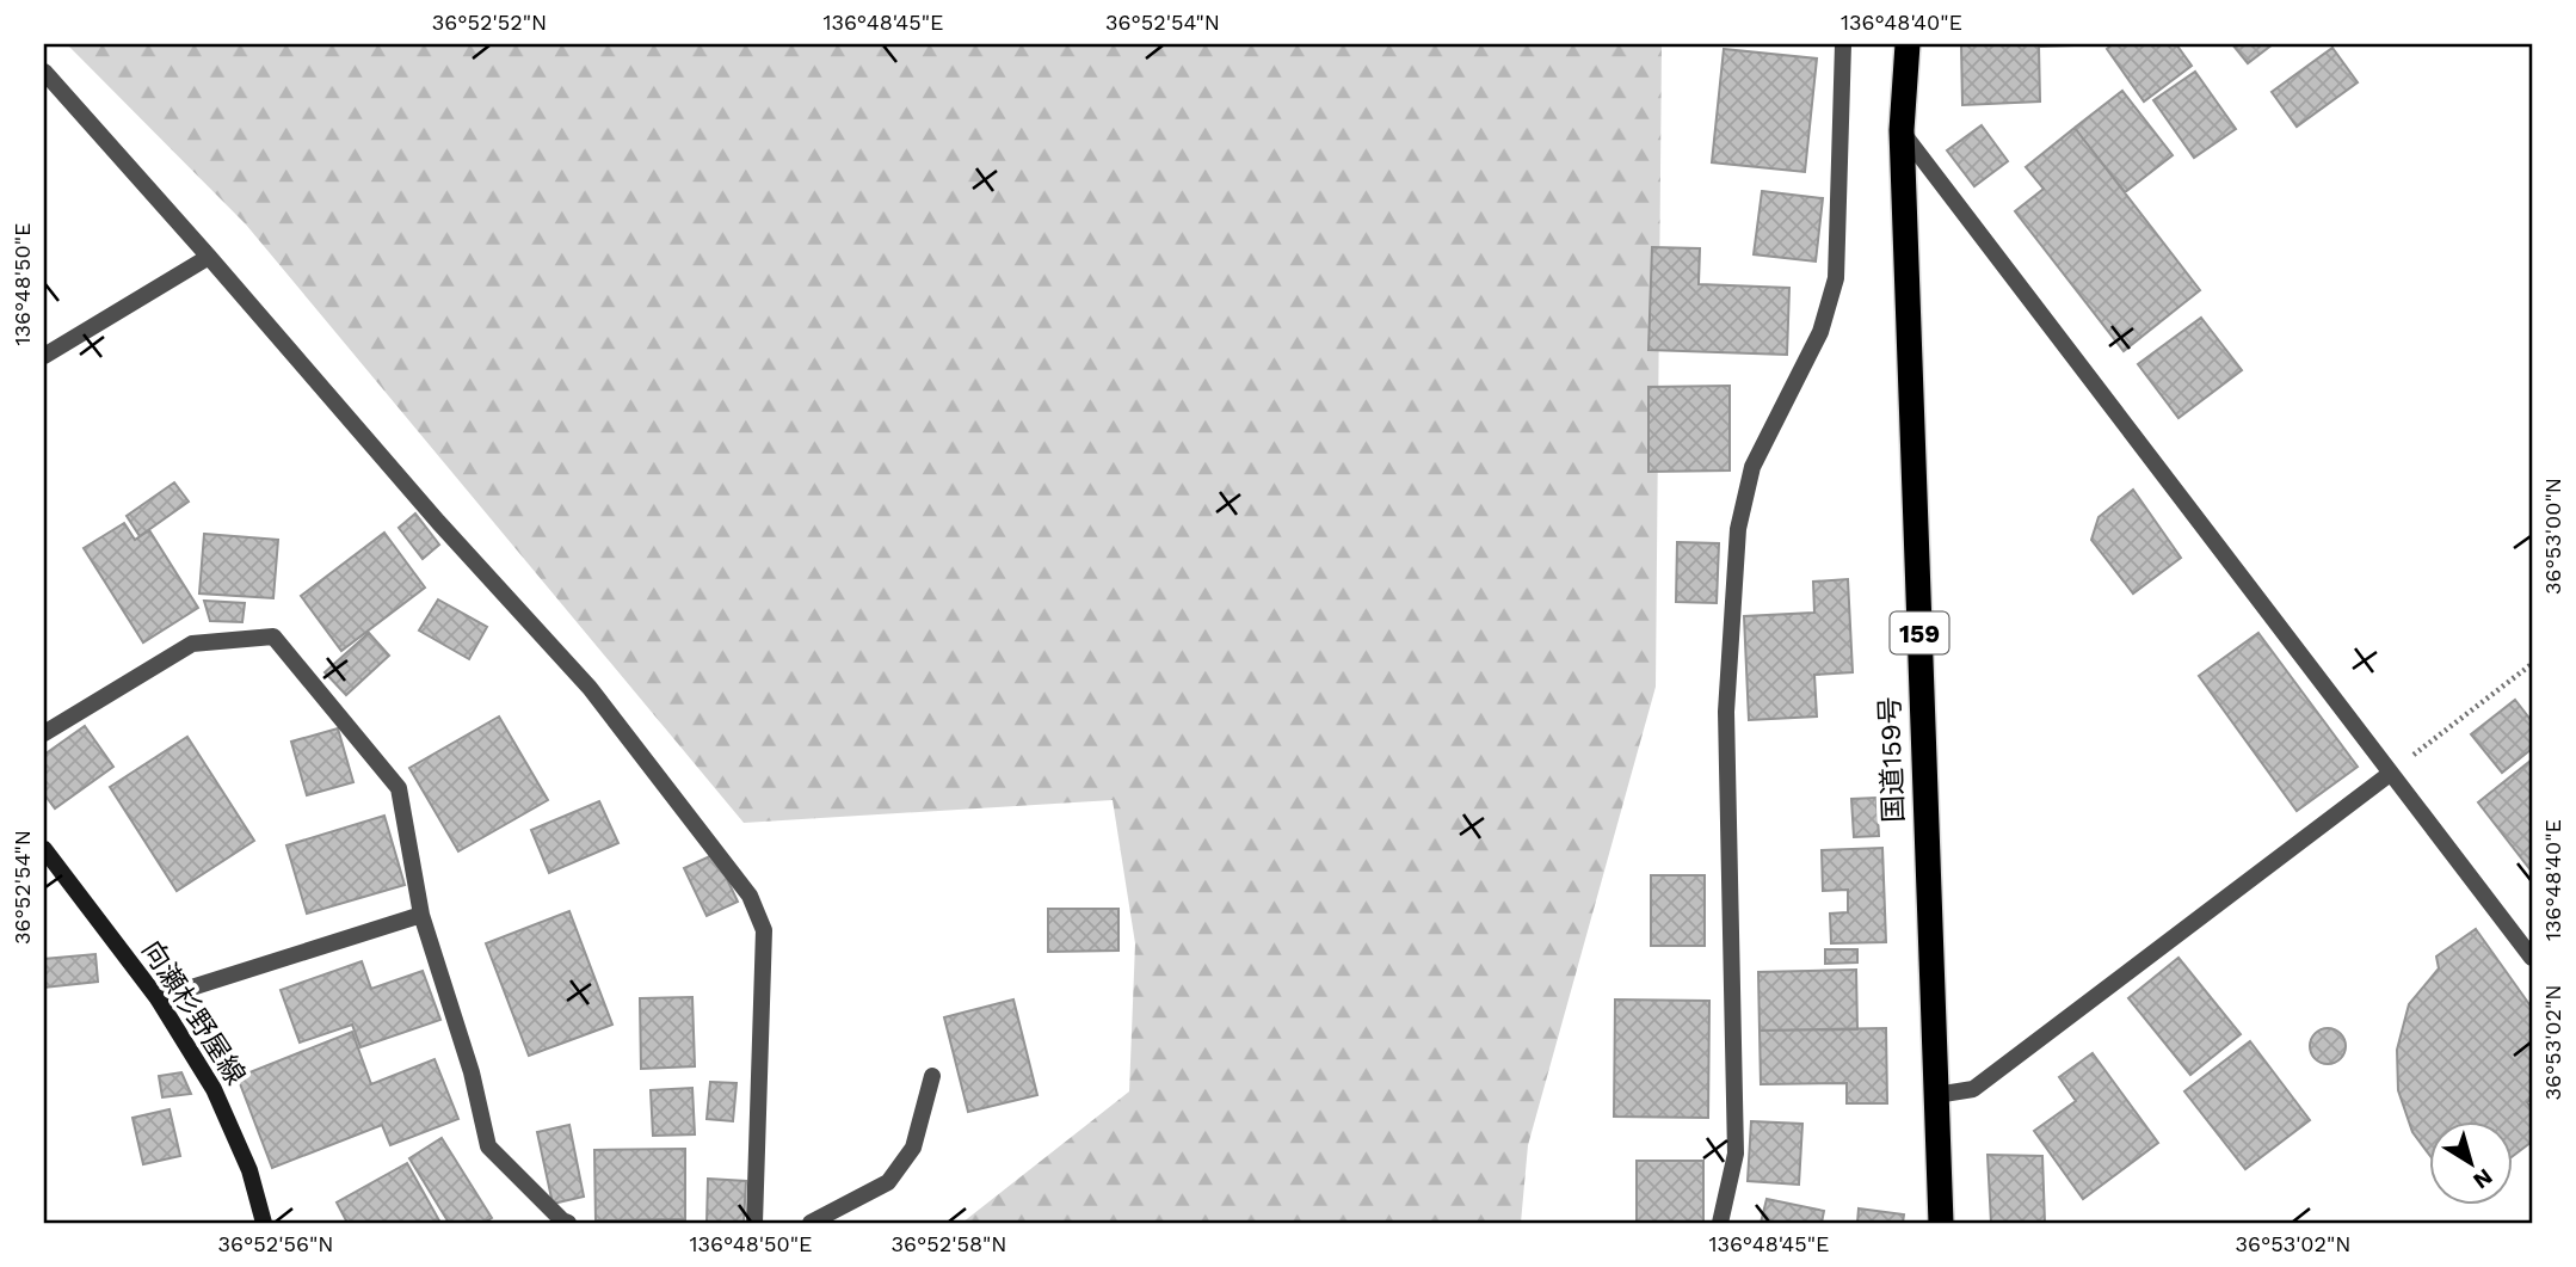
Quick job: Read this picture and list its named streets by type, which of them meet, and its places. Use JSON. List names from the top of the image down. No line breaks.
{"streets":{"highway":["159","国道159号"],"main road":["向瀬杉野屋線"]},"north":"bottom right","coordinates":["36°52'52\"N","136°48'45\"E","36°52'54\"N","136°48'40\"E","136°48'50\"E","36°53'00\"N","36°53'02\"N","36°52'56\"N","36°52'58\"N"]}
